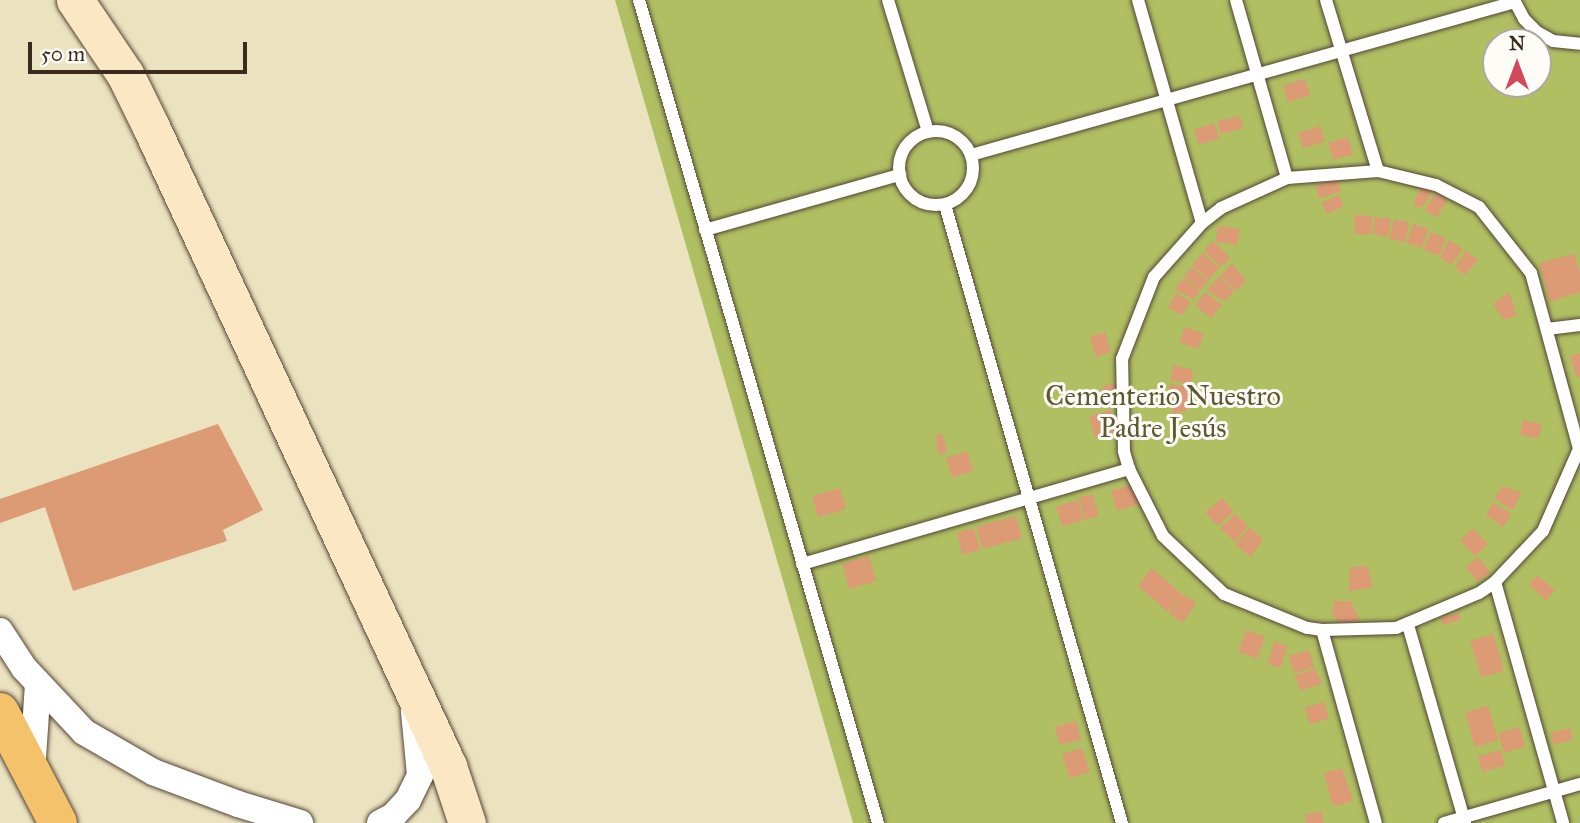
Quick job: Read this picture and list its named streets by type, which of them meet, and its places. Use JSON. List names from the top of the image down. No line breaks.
{"parks":["Cementerio Nuestro Padre Jesús"],"scale_bar":"50 m","north":"top"}
